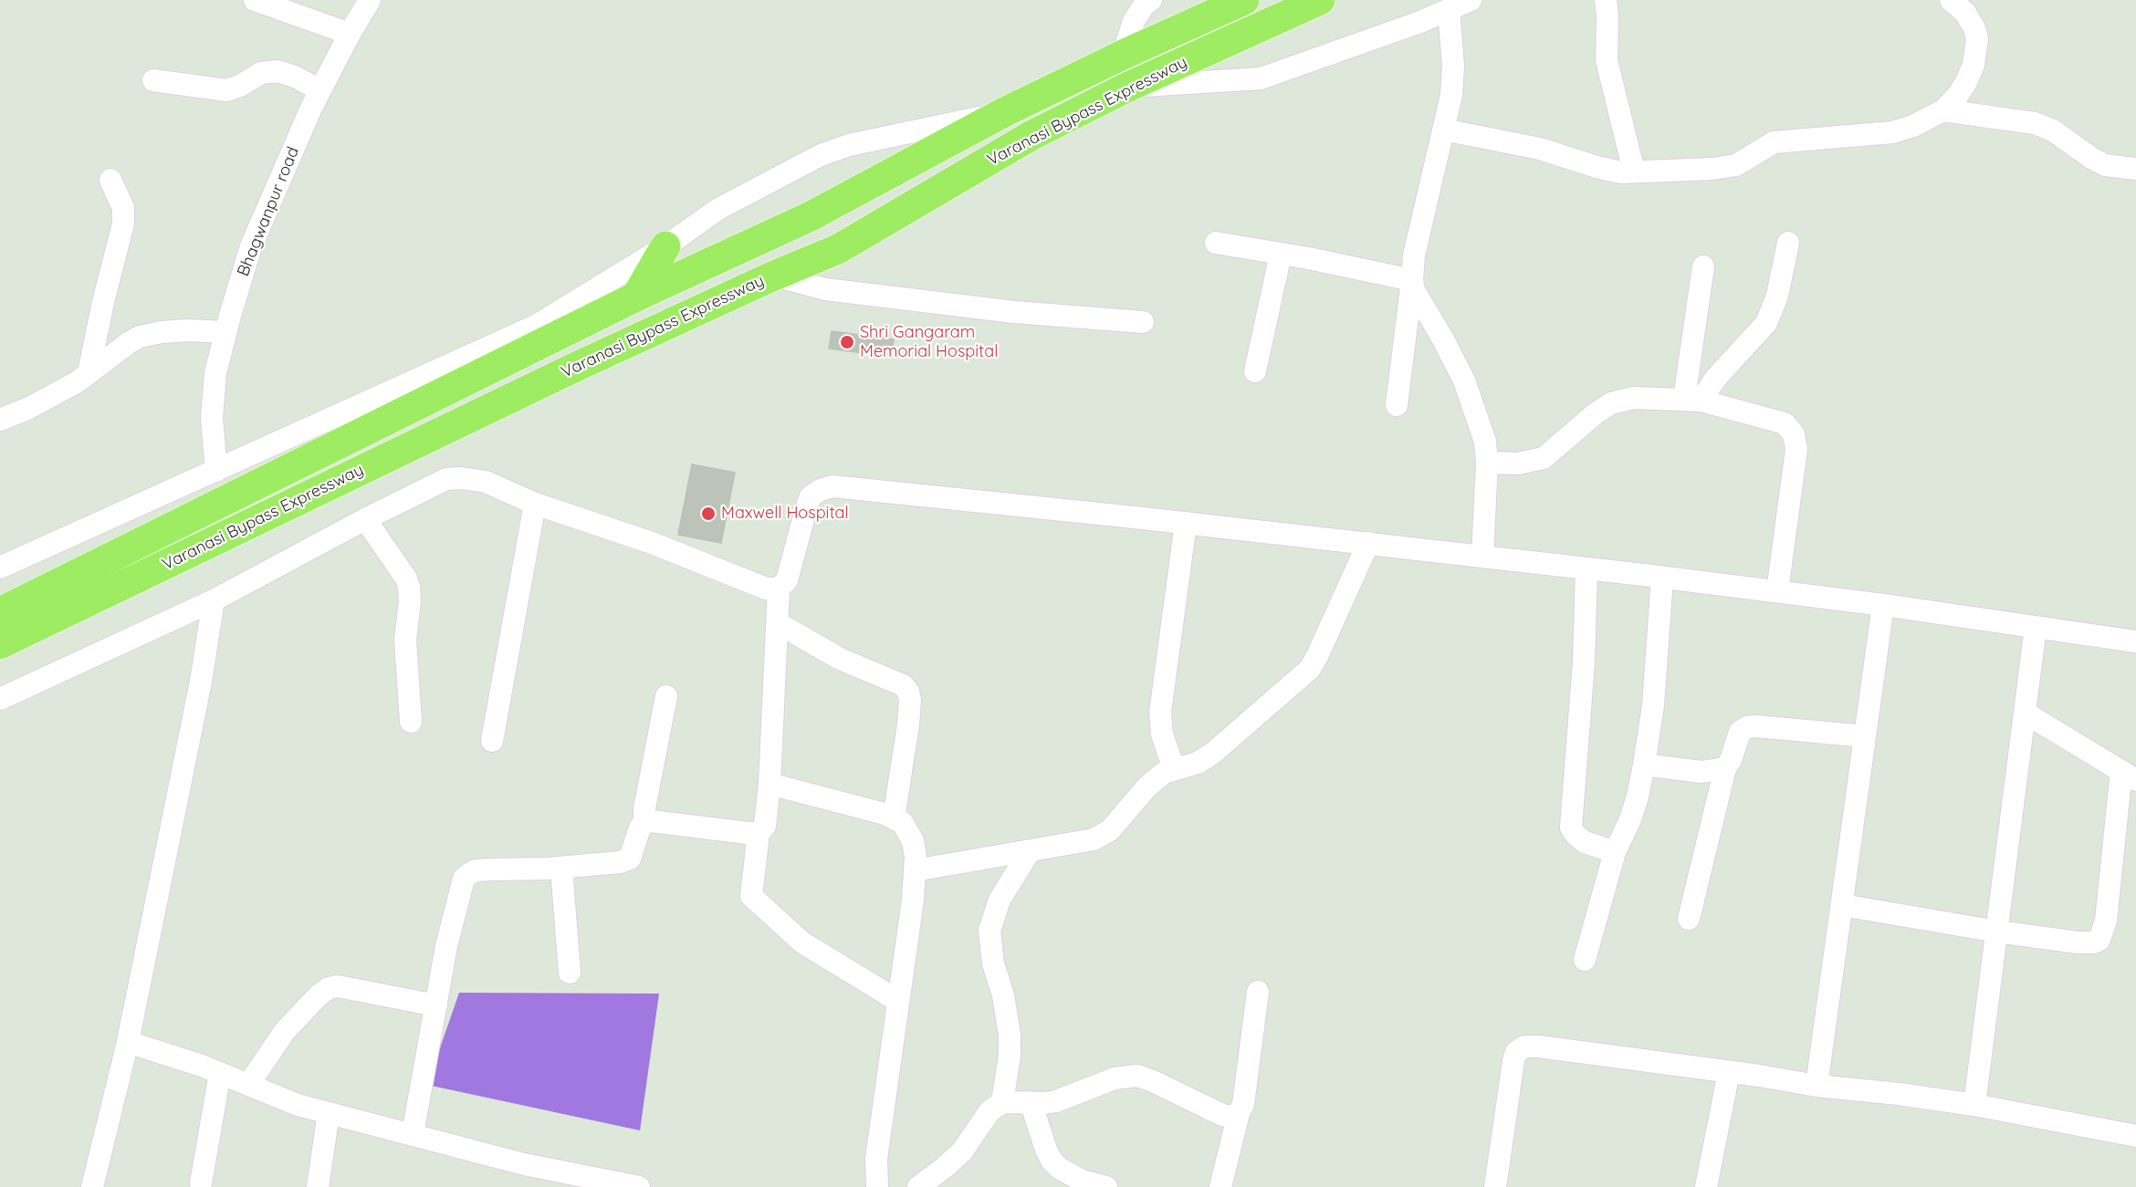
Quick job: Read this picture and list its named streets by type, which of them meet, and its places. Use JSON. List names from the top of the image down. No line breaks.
{"streets":{"highway":["Varanasi Bypass Expressway"],"street":["Bhagwanpur road"]},"places":["Shri Gangaram Memorial Hospital","Maxwell Hospital"]}
